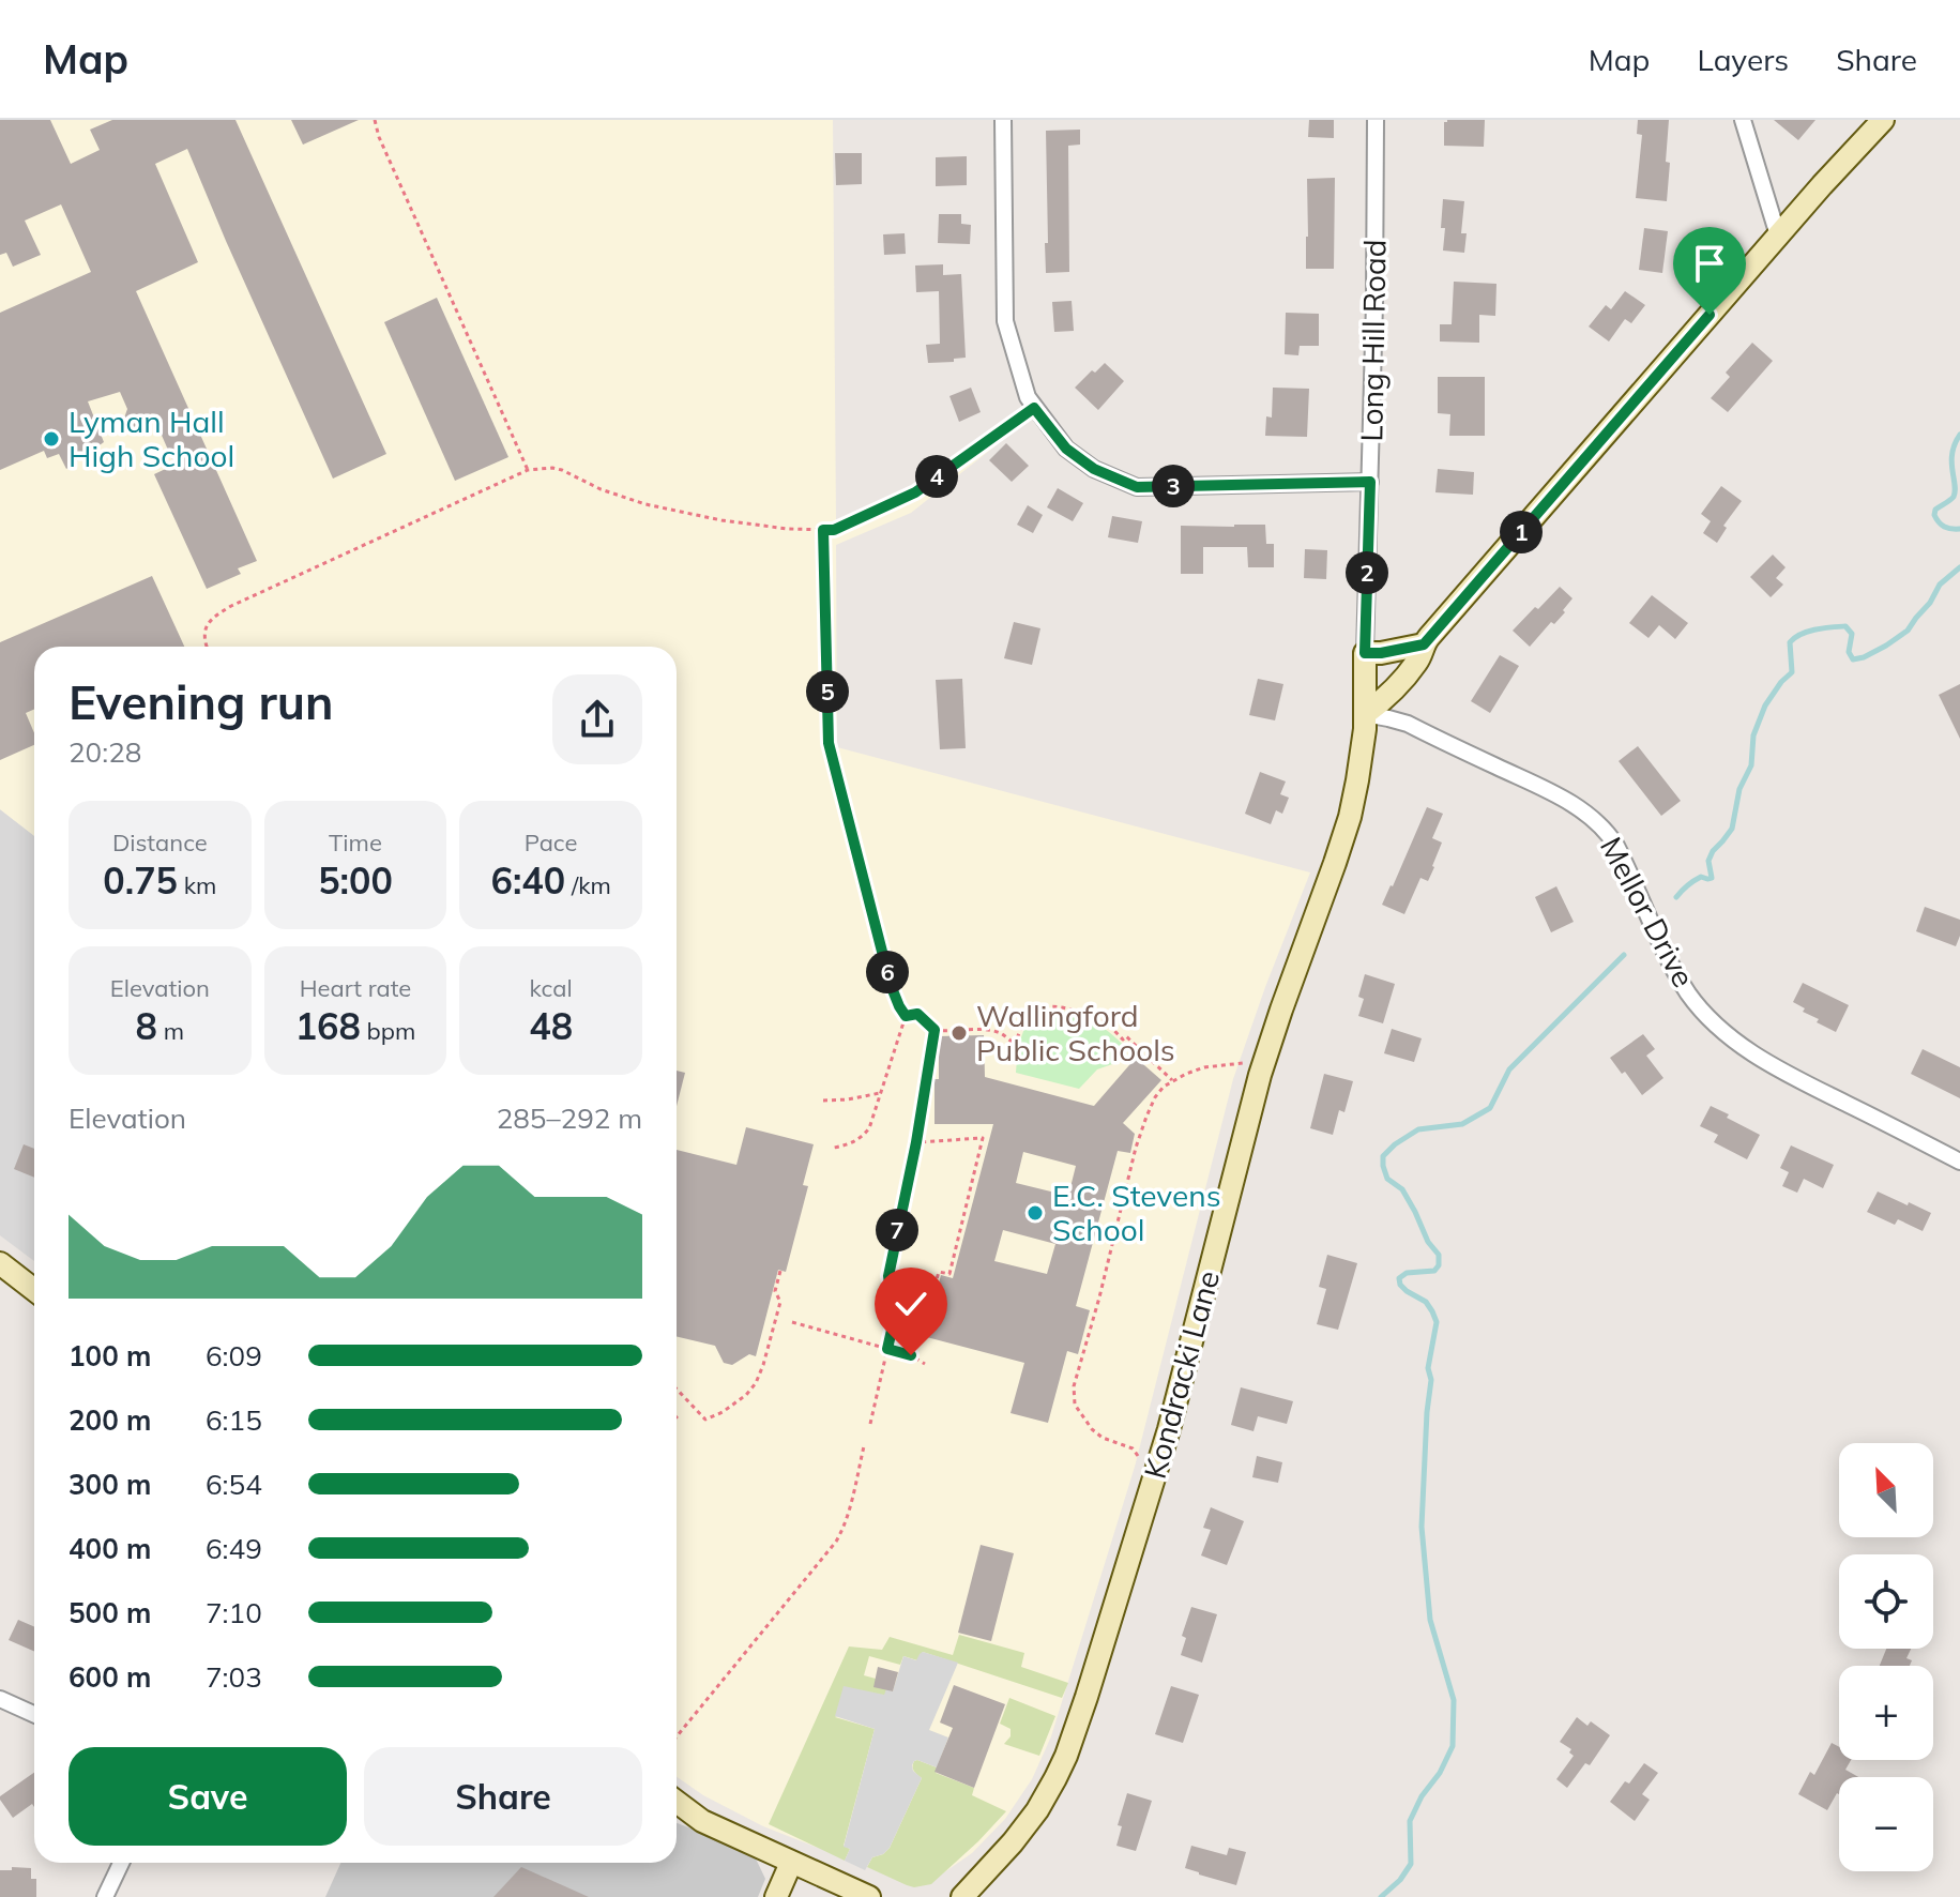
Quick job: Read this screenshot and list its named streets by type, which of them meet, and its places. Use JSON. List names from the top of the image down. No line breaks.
{"streets":{"main road":["Long Hill Road","Kondracki Lane"],"street":["Mellor Drive"]},"crossings":[["Long Hill Road","Mellor Drive"],["Long Hill Road","Kondracki Lane"],["Mellor Drive","Kondracki Lane"]],"places":["Lyman Hall High School","Wallingford Public Schools","E.C. Stevens School"],"north":"top left","page":{"header":"Map","nav":["Map","Layers","Share"],"pins":["4","3","1","2","5","6","7"],"heading":["Evening run","20:28"],"stats":[["Distance","0.75 km"],["Time","5:00"],["Pace","6:40 /km"],["Elevation","8 m"],["Heart rate","168 bpm"],["kcal","48"]],"chart":["Elevation","285–292 m"],"list":[{"name":"100 m","note":"6:09"},{"name":"200 m","note":"6:15"},{"name":"300 m","note":"6:54"},{"name":"400 m","note":"6:49"},{"name":"500 m","note":"7:10"},{"name":"600 m","note":"7:03"}],"map_buttons":["+","−"],"buttons":["Save","Share"]}}
